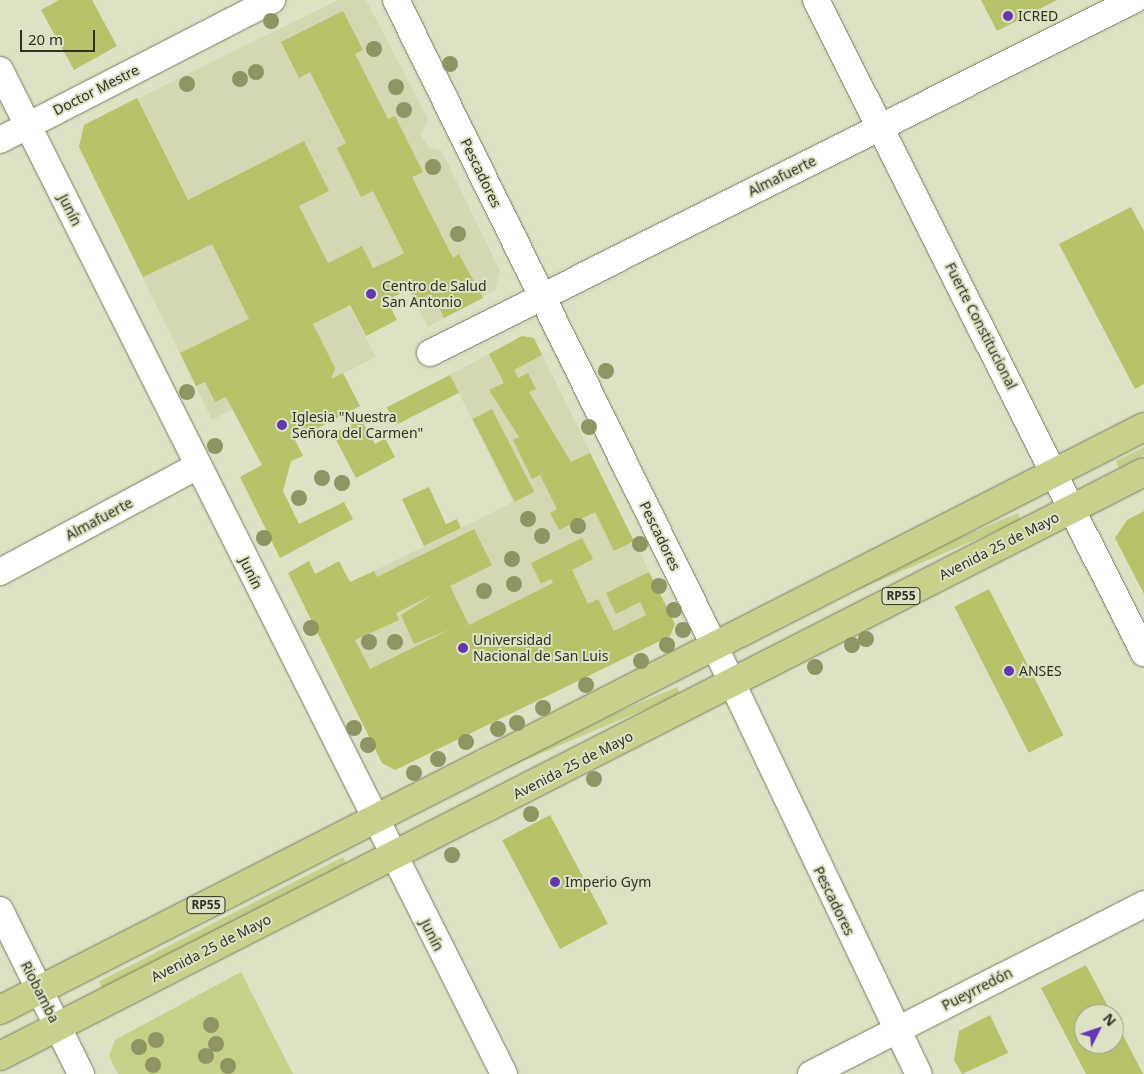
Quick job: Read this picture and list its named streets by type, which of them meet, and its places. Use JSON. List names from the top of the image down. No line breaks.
{"streets":{"main road":["Avenida 25 de Mayo","RP55"],"street":["Doctor Mestre","Pescadores","Almafuerte","Junín","Fuerte Constitucional","Pueyrredón","Riobamba"]},"crossings":[["Doctor Mestre","Junín"],["Pescadores","Almafuerte"],["Pescadores","Avenida 25 de Mayo"],["Pescadores","RP55"],["Pescadores","Pueyrredón"],["Almafuerte","Junín"],["Almafuerte","Fuerte Constitucional"],["Junín","Avenida 25 de Mayo"],["Junín","RP55"],["Fuerte Constitucional","Avenida 25 de Mayo"],["Fuerte Constitucional","RP55"],["Avenida 25 de Mayo","Riobamba"],["RP55","Riobamba"]],"places":["ICRED","Centro de Salud San Antonio","Iglesia \"Nuestra Señora del Carmen\"","Universidad Nacional de San Luis","ANSES","Imperio Gym"],"scale_bar":"20 m","north":"top right"}
